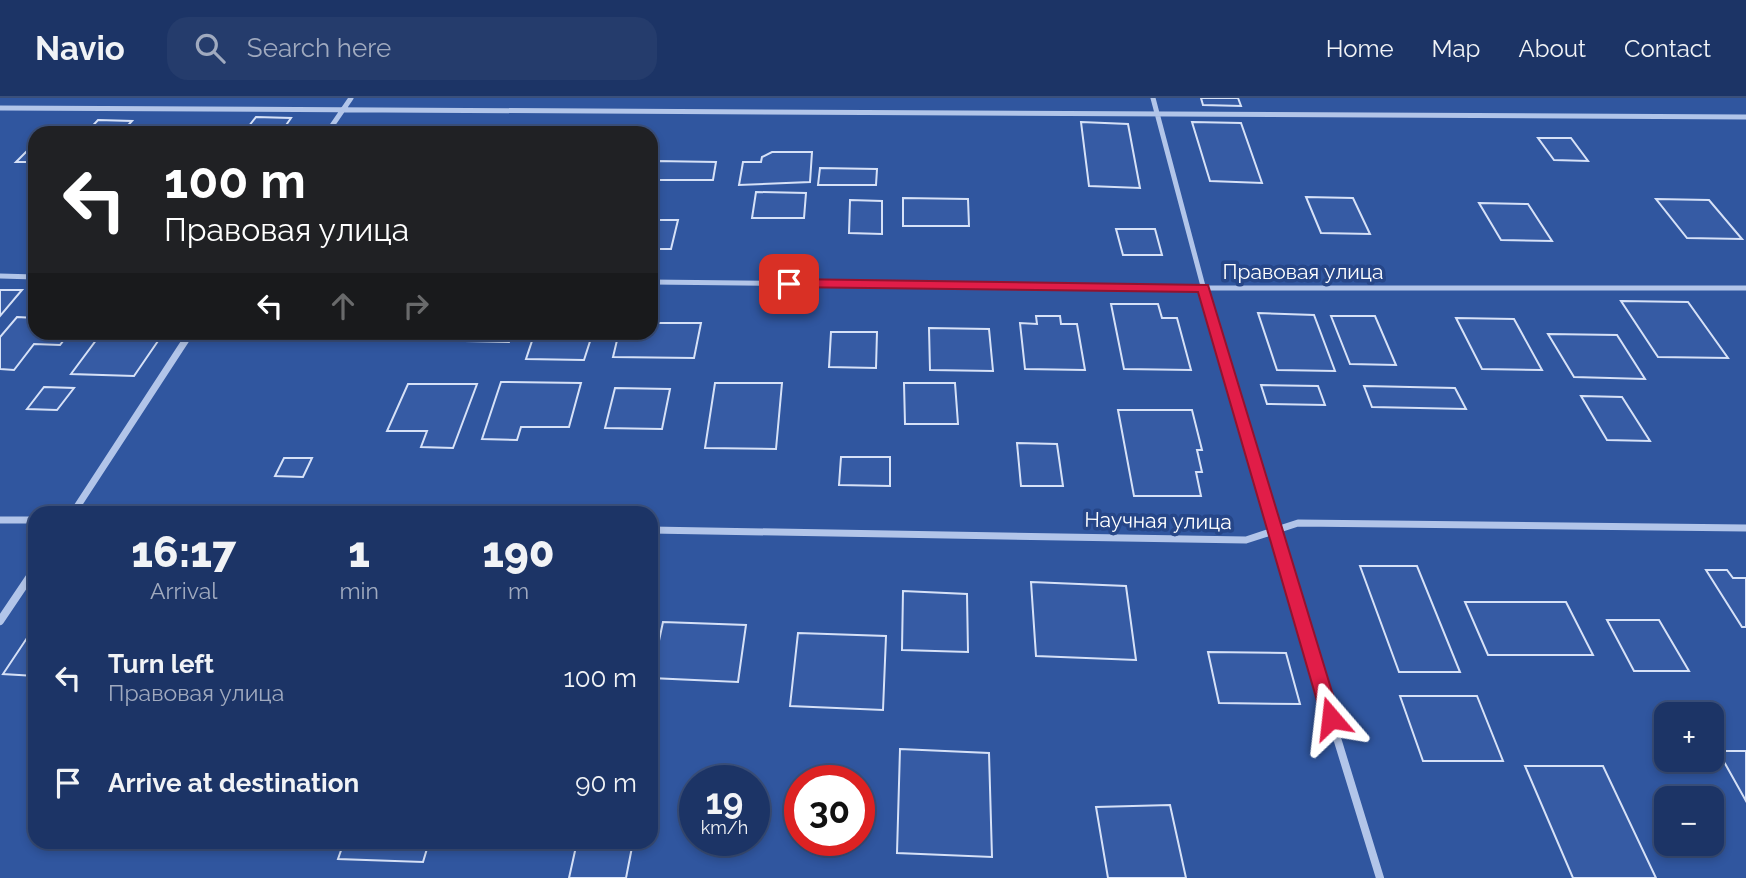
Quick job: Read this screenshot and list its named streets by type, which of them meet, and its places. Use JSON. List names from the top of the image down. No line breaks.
{"streets":{"street":["Правовая улица","Научная улица"]},"page":{"header":"Navio","search":"Search here","nav":["Home","Map","About","Contact"],"turn":["100 m","Правовая улица"],"eta":["16:17","Arrival","1","min","190","m"],"list":[{"name":"Turn left","note":"Правовая улица","value":"100 m"},{"name":"Arrive at destination","value":"90 m"}],"map_buttons":["+","−"],"speed":"19 km/h","limit":"30"}}
